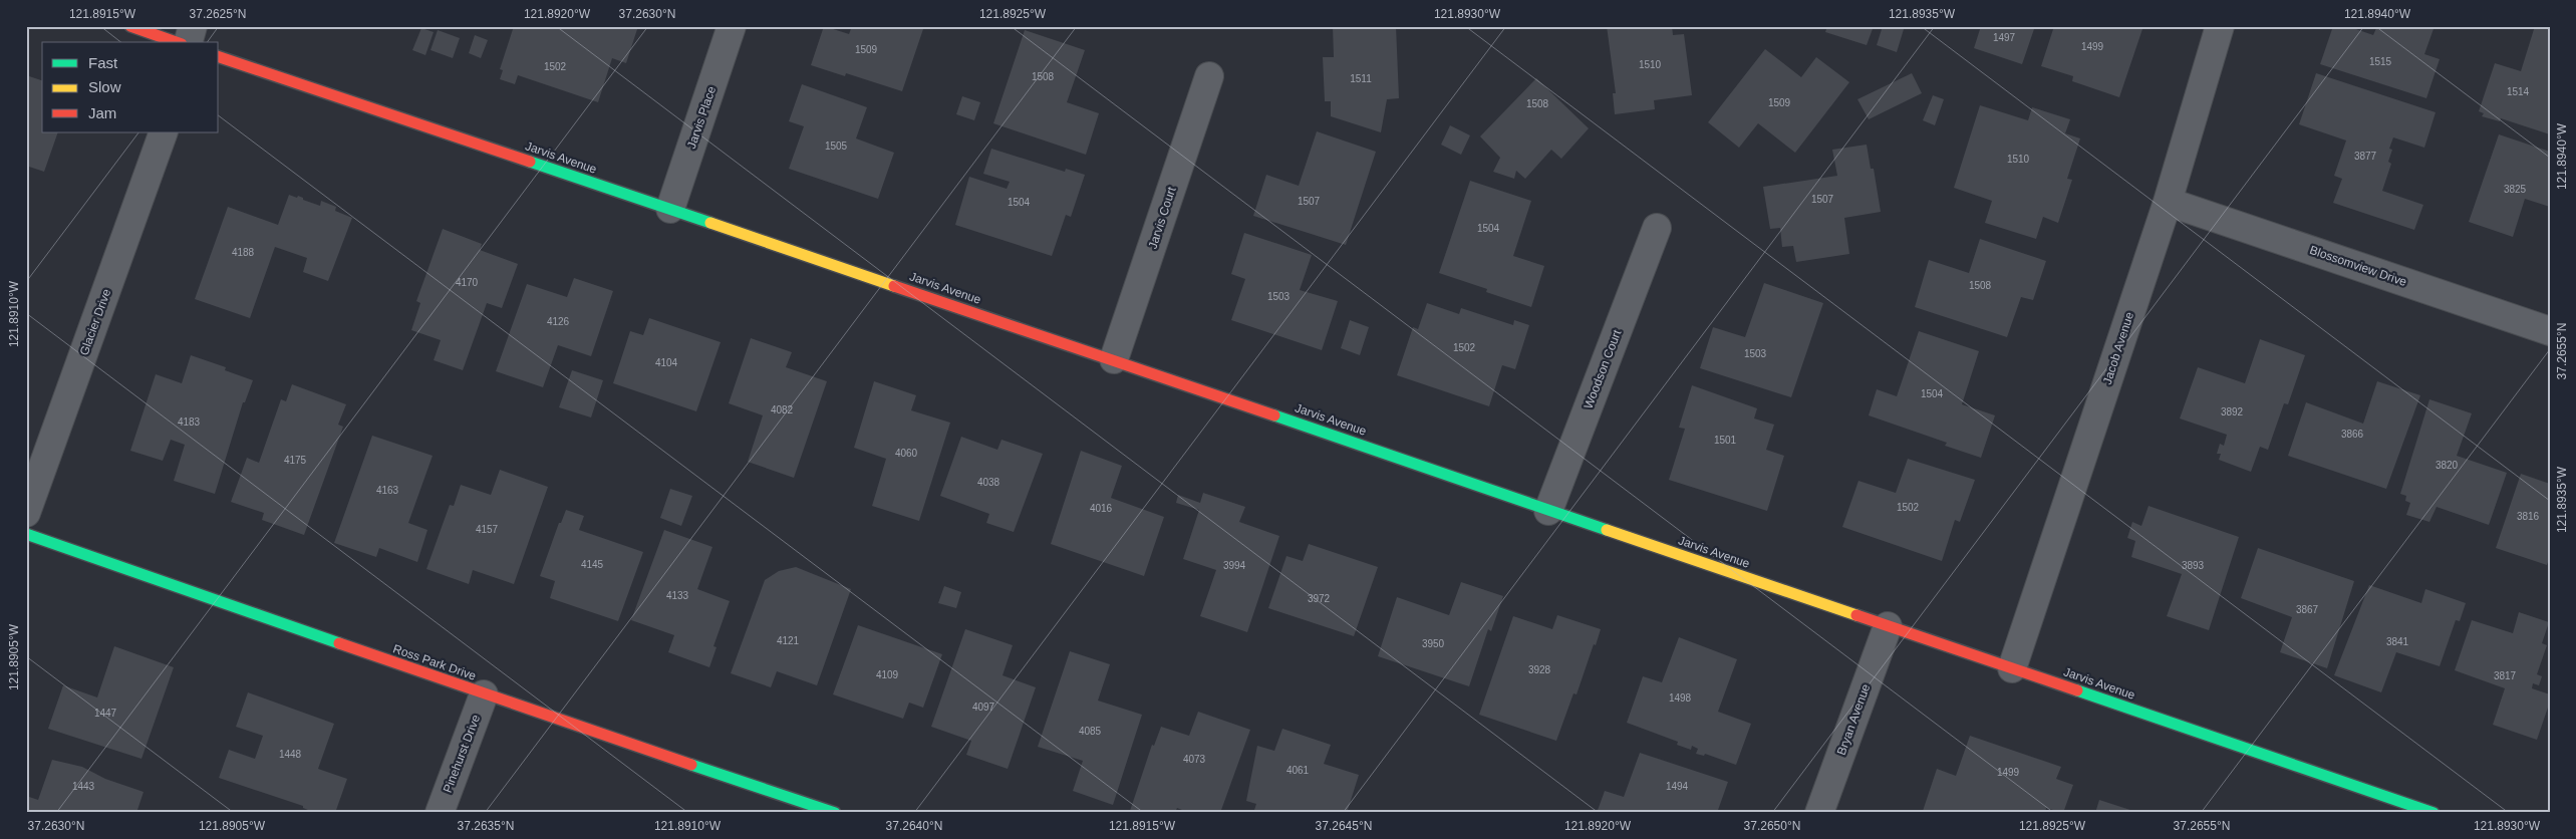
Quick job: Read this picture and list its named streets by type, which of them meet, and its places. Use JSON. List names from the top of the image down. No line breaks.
{"streets":{"street":["Jarvis Place","Jarvis Avenue","Jarvis Court","Blossomview Drive","Glacier Drive","Jacob Avenue","Woodson Court","Ross Park Drive","Bryan Avenue","Pinehurst Drive"]},"crossings":[["Jarvis Place","Jarvis Avenue"],["Jarvis Avenue","Jarvis Court"],["Jarvis Avenue","Jacob Avenue"],["Jarvis Avenue","Woodson Court"],["Jarvis Avenue","Bryan Avenue"],["Blossomview Drive","Jacob Avenue"],["Ross Park Drive","Pinehurst Drive"]],"house_numbers":["1497","1499","1509","1515","1510","1502","1508","1511","1514","1509","1508","1505","3877","1510","3825","1507","1507","1504","1504","4188","4170","1508","1503","4126","1502","1503","4104","1504","4082","3892","4183","3866","1501","4060","4175","3820","4038","4163","1502","4016","3816","4157","4145","3994","3893","4133","3972","3867","4121","3841","3950","3928","4109","3817","1498","4097","1447","4085","1448","4073","4061","1499","1443","1494"],"legend":["Fast","Slow","Jam"],"coordinates":["121.8915°W","37.2625°N","121.8920°W","37.2630°N","121.8925°W","121.8930°W","121.8935°W","121.8940°W","121.8910°W","37.2655°N","121.8905°W","37.2635°N","37.2640°N","37.2645°N","37.2650°N"]}
